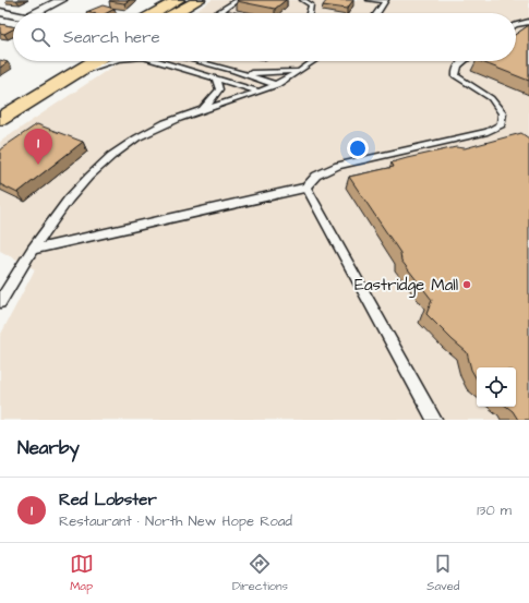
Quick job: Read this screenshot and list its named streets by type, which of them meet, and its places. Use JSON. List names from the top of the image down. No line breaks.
{"places":["Eastridge Mall"],"page":{"search":"Search here","pins":"1","heading":"Nearby","list":[{"mark":"1","name":"Red Lobster","note":"Restaurant · North New Hope Road","value":"130 m"}],"nav":["Map","Directions","Saved"]}}
